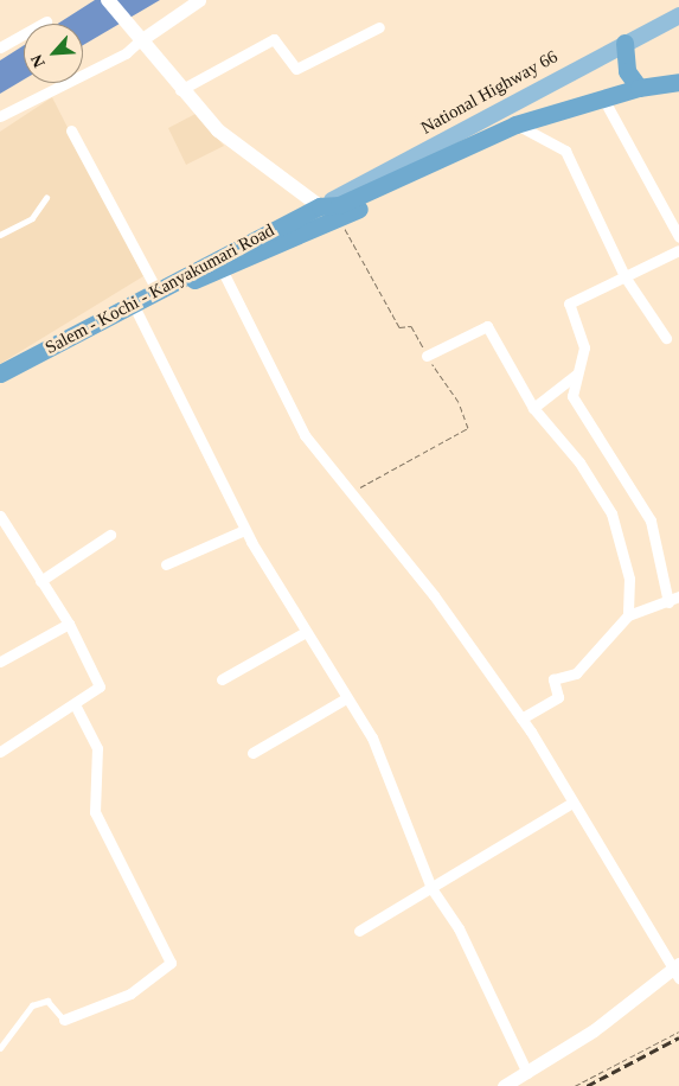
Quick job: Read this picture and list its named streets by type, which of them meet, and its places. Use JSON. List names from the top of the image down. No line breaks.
{"streets":{"highway":["Salem - Kochi - Kanyakumari Road"],"main road":["National Highway 66"]},"crossings":[["National Highway 66","Salem - Kochi - Kanyakumari Road"]],"north":"bottom left"}
